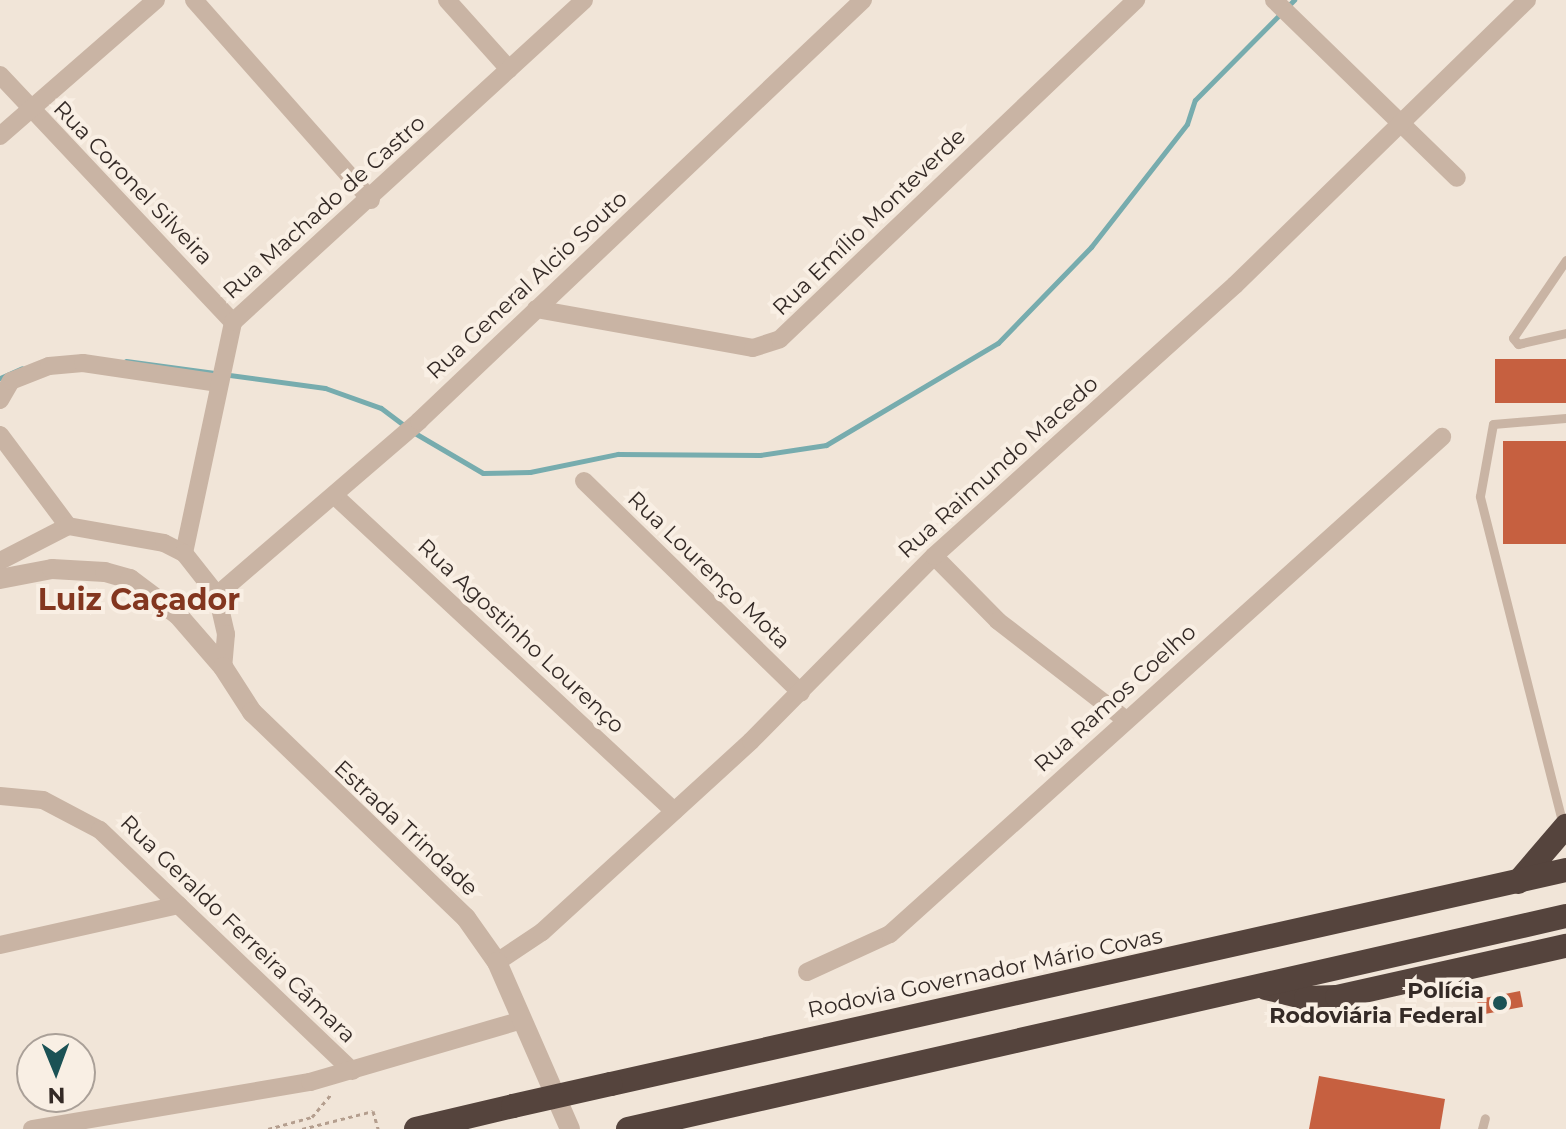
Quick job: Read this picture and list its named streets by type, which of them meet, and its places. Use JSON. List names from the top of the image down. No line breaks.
{"streets":{"highway":["Rodovia Governador Mário Covas"],"street":["Rua Coronel Silveira","Rua Machado de Castro","Rua Emílio Monteverde","Rua General Alcio Souto","Rua Raimundo Macedo","Rua Lourenço Mota","Rua Agostinho Lourenço","Rua Ramos Coelho","Estrada Trindade","Rua Geraldo Ferreira Câmara"]},"crossings":[["Rua Coronel Silveira","Rua Machado de Castro"],["Rua Emílio Monteverde","Rua General Alcio Souto"],["Rua General Alcio Souto","Rua Agostinho Lourenço"],["Rua Raimundo Macedo","Rua Lourenço Mota"],["Rua Raimundo Macedo","Rua Agostinho Lourenço"],["Rua Raimundo Macedo","Estrada Trindade"]],"districts":["Luiz Caçador"],"places":["Polícia Rodoviária Federal"],"north":"bottom"}
